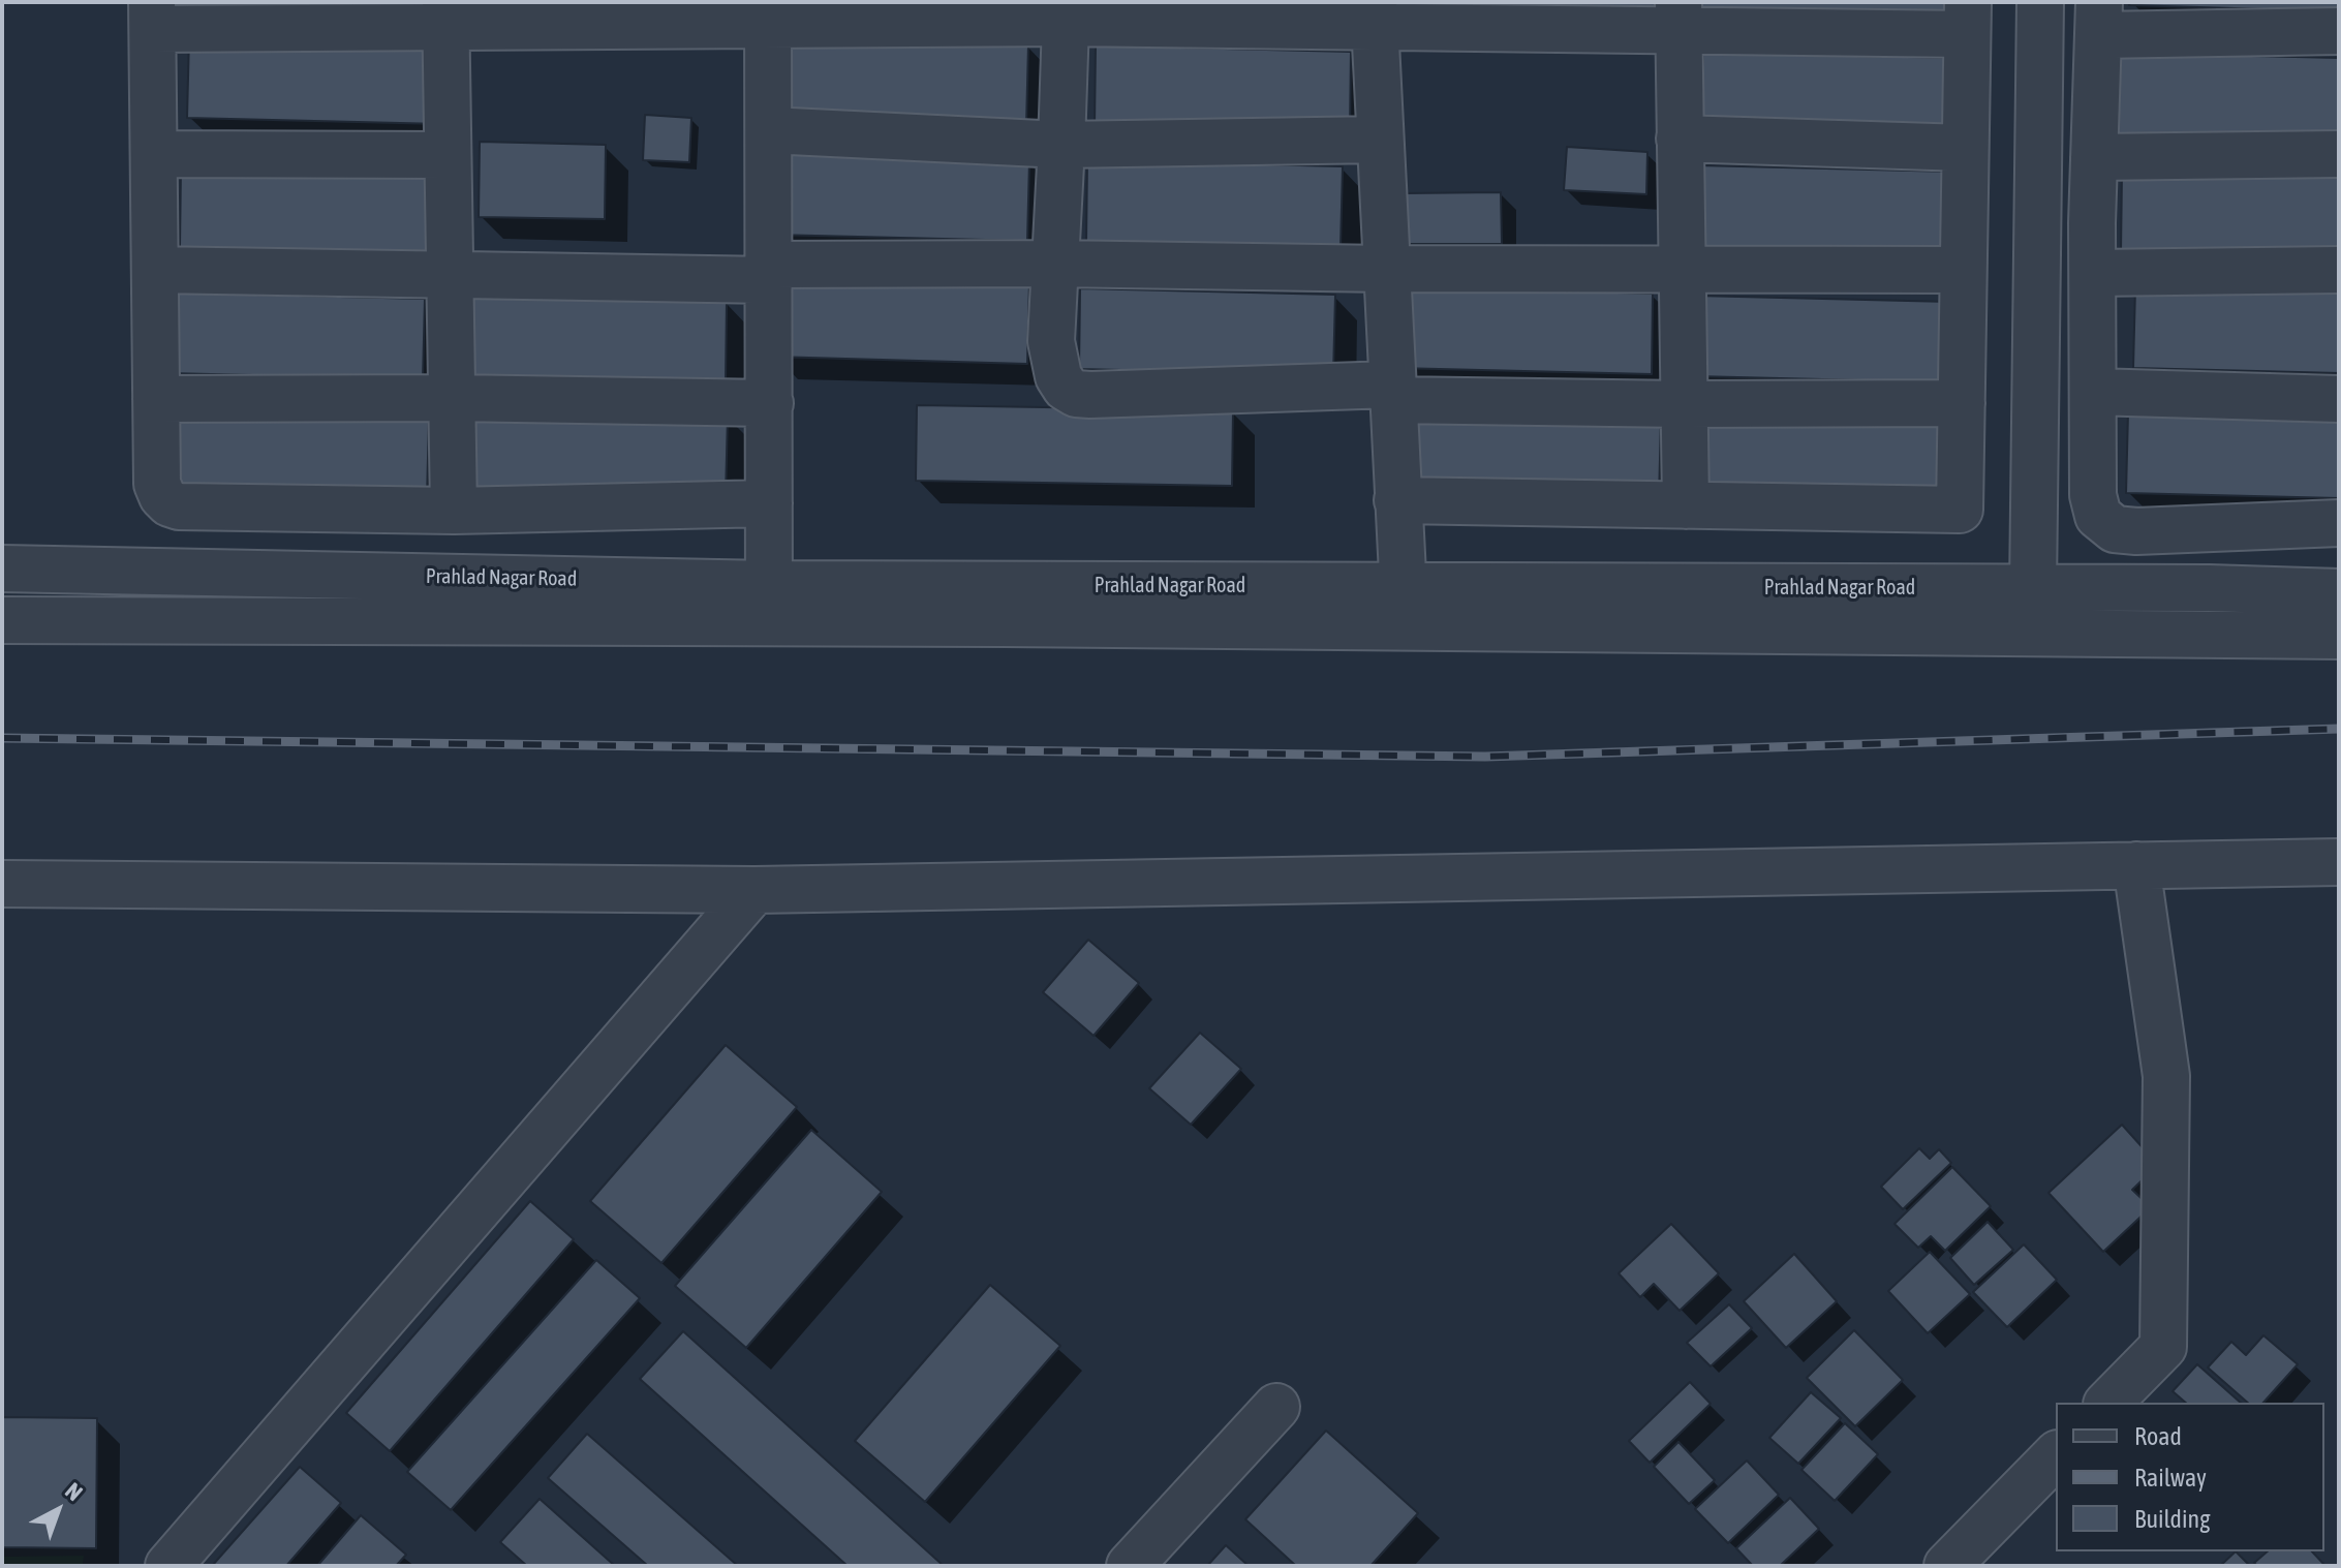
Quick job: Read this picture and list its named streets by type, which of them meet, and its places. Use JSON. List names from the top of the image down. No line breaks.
{"streets":{"street":["Prahlad Nagar Road"]},"legend":["Road","Railway","Building"],"north":"top right"}
